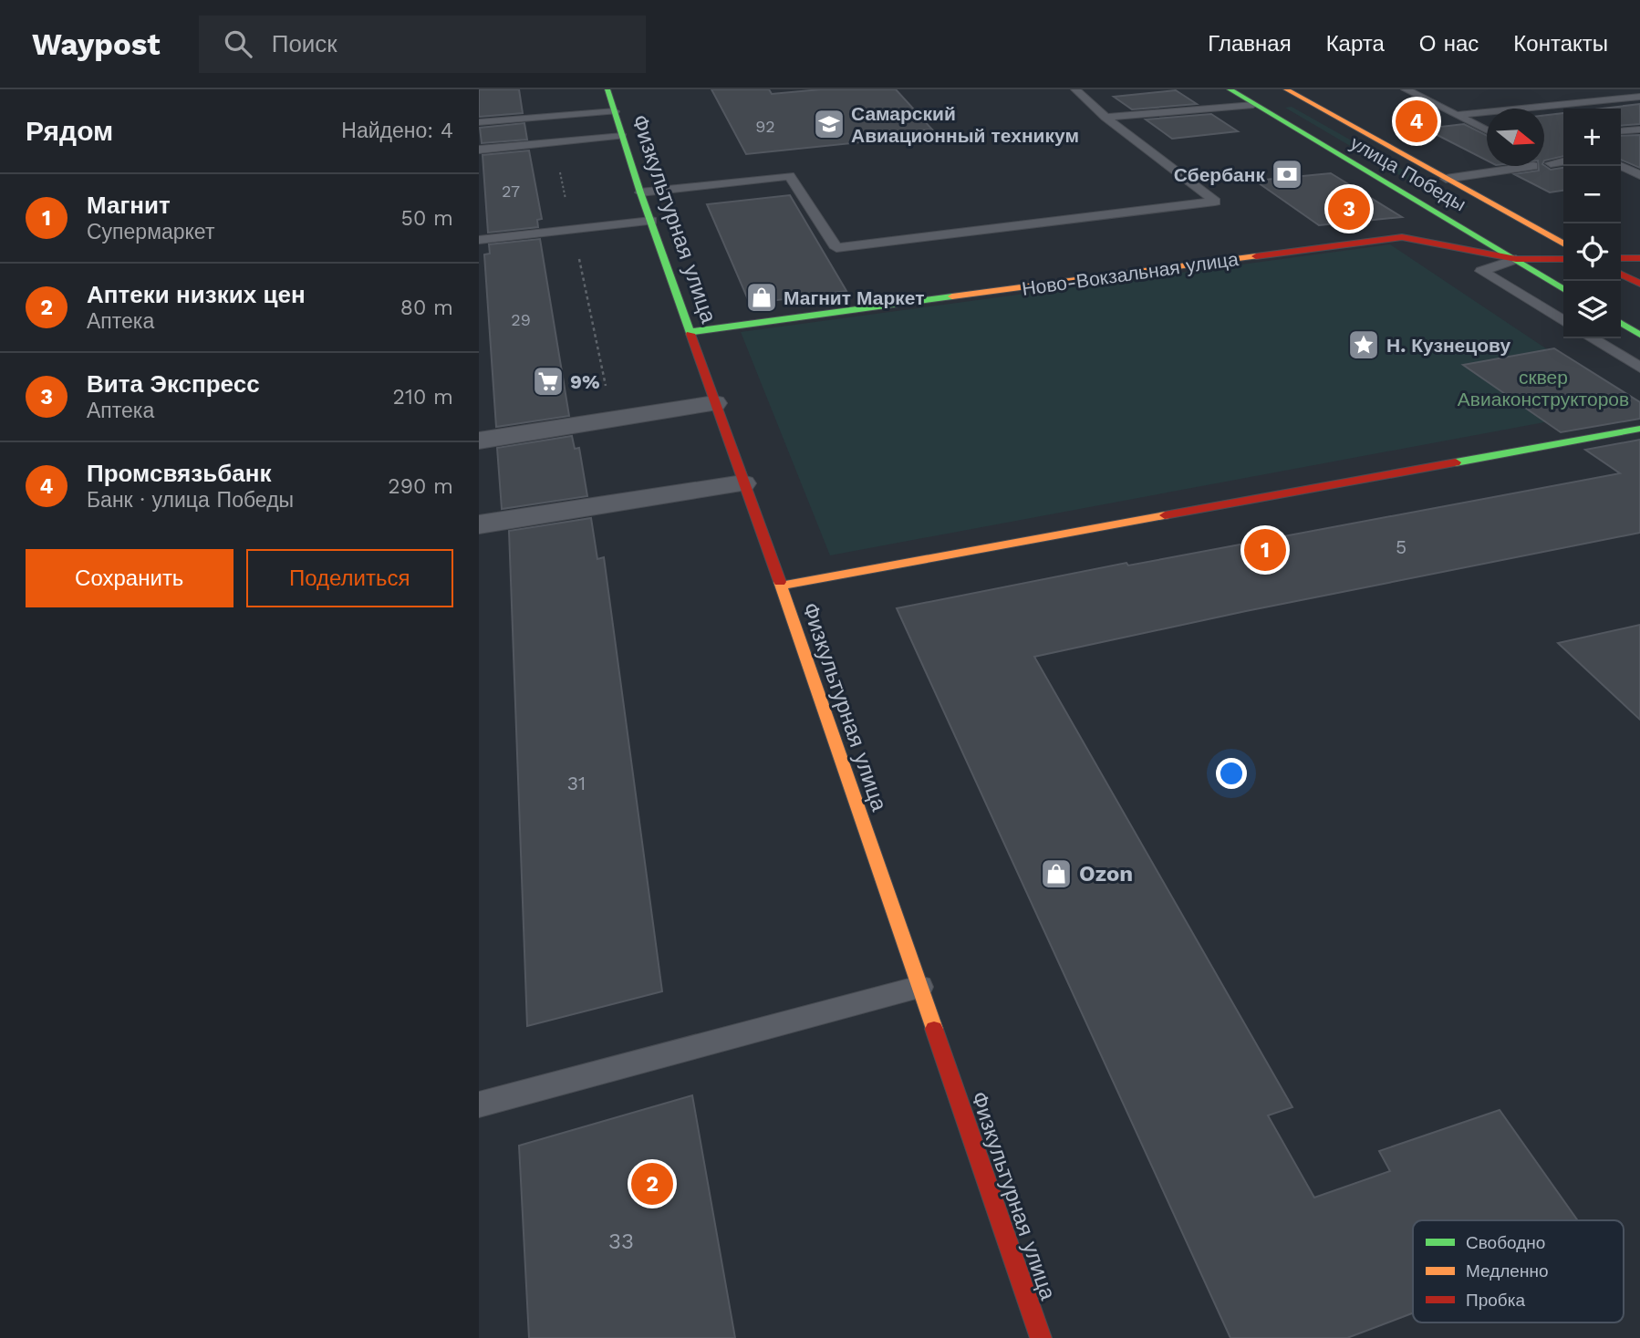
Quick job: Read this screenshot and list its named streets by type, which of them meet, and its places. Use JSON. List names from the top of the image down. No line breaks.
{"streets":{"street":["улица Победы","Физкультурная улица","Ново-Вокзальная улица"]},"crossings":[["улица Победы","Ново-Вокзальная улица"],["Физкультурная улица","Ново-Вокзальная улица"]],"parks":["сквер Авиаконструкторов"],"places":{"school or university":["Самарский Авиационный техникум"],"bank":["Сбербанк"],"shop":["Магнит Маркет","Ozon"],"place":["Н. Кузнецову"],"supermarket":["9%"]},"house_numbers":["92","27","29","5","31","33"],"legend":["Свободно","Медленно","Пробка"],"north":"right","page":{"header":"Waypost","search":"Поиск","nav":["Главная","Карта","О нас","Контакты"],"heading":["Рядом","Найдено: 4"],"pins":["4","3","1","2"],"map_buttons":["+","−"],"list":[{"mark":"1","name":"Магнит","note":"Супермаркет","value":"50 m"},{"mark":"2","name":"Аптеки низких цен","note":"Аптека","value":"80 m"},{"mark":"3","name":"Вита Экспресс","note":"Аптека","value":"210 m"},{"mark":"4","name":"Промсвязьбанк","note":"Банк · улица Победы","value":"290 m"}],"buttons":["Сохранить","Поделиться"]}}
